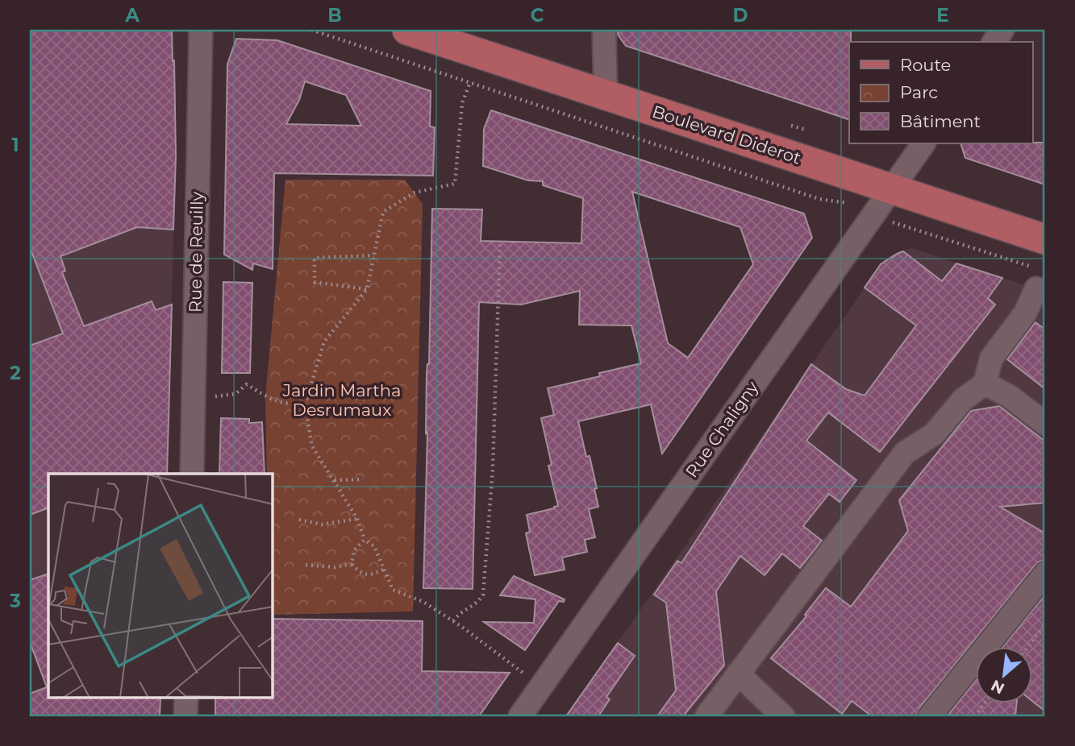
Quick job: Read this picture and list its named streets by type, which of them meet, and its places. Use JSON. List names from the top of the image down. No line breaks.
{"streets":{"main road":["Boulevard Diderot"],"street":["Rue de Reuilly","Rue Chaligny"]},"crossings":[["Boulevard Diderot","Rue Chaligny"]],"parks":["Jardin Martha Desrumaux"],"legend":["Route","Parc","Bâtiment"],"north":"bottom left","grid":{"columns":["A","B","C","D","E"],"rows":["1","2","3"]}}
